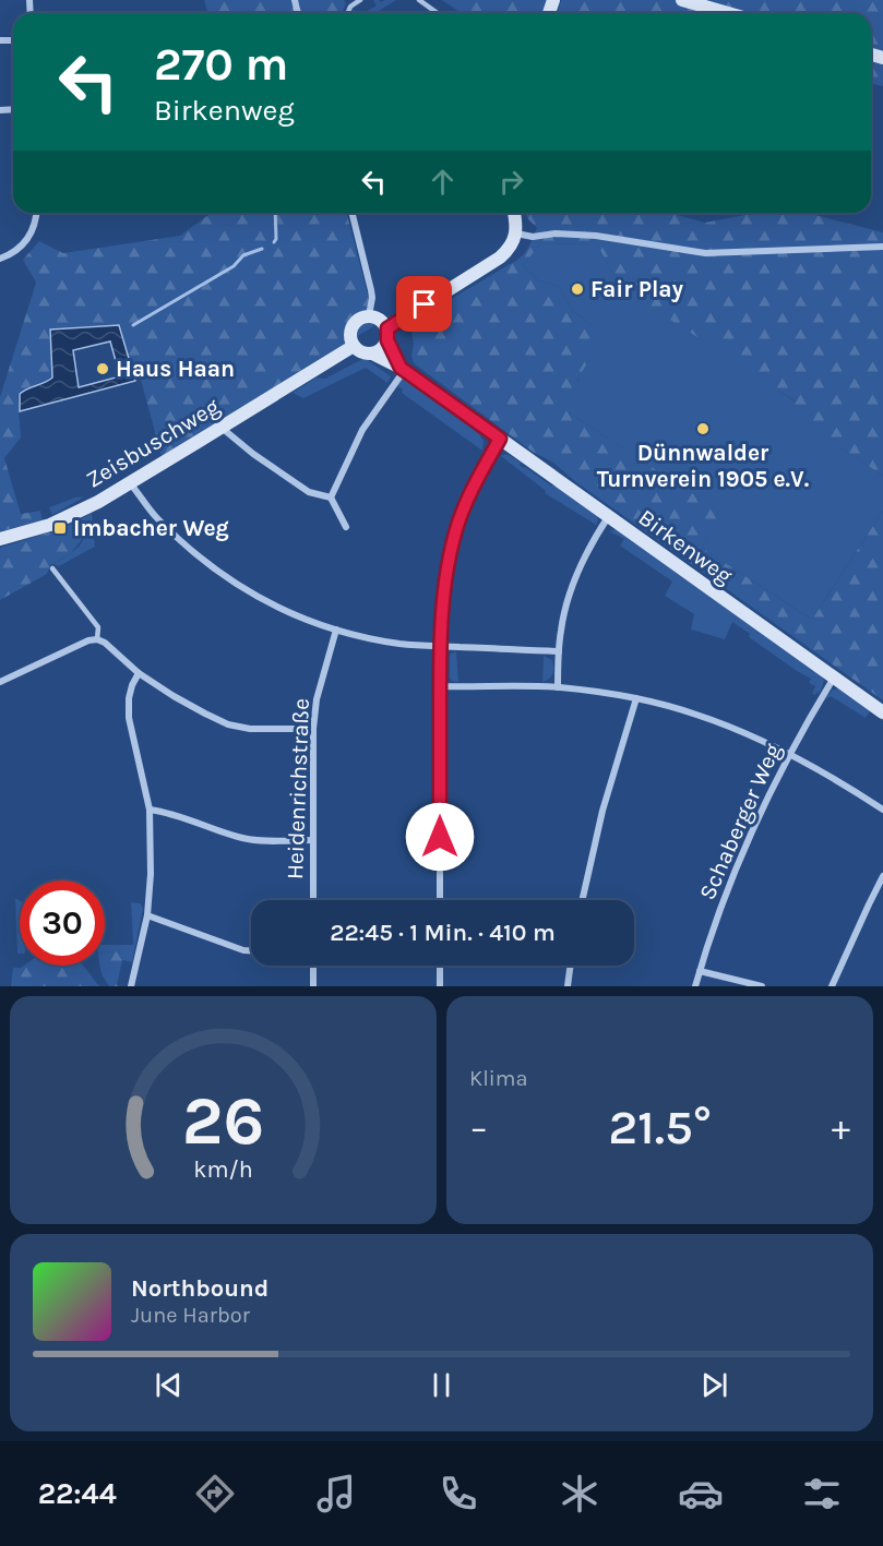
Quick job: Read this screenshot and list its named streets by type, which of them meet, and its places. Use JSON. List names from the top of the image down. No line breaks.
{"streets":{"street":["Zeisbuschweg","Birkenweg","Heidenrichstraße","Schaberger Weg"]},"crossings":[["Zeisbuschweg","Birkenweg"],["Birkenweg","Schaberger Weg"]],"places":{"other":["Fair Play","Haus Haan","Dünnwalder Turnverein 1905 e.V."],"transit":["Imbacher Weg"]},"page":{"turn":["270 m","Birkenweg"],"limit":"30","trip":"22:45 · 1 Min. · 410 m","tile":"Klima","heat":["−","21.5°","+"],"song":["Northbound","June Harbor"],"tabs":"22:44","gauge":["26","km/h"]}}
